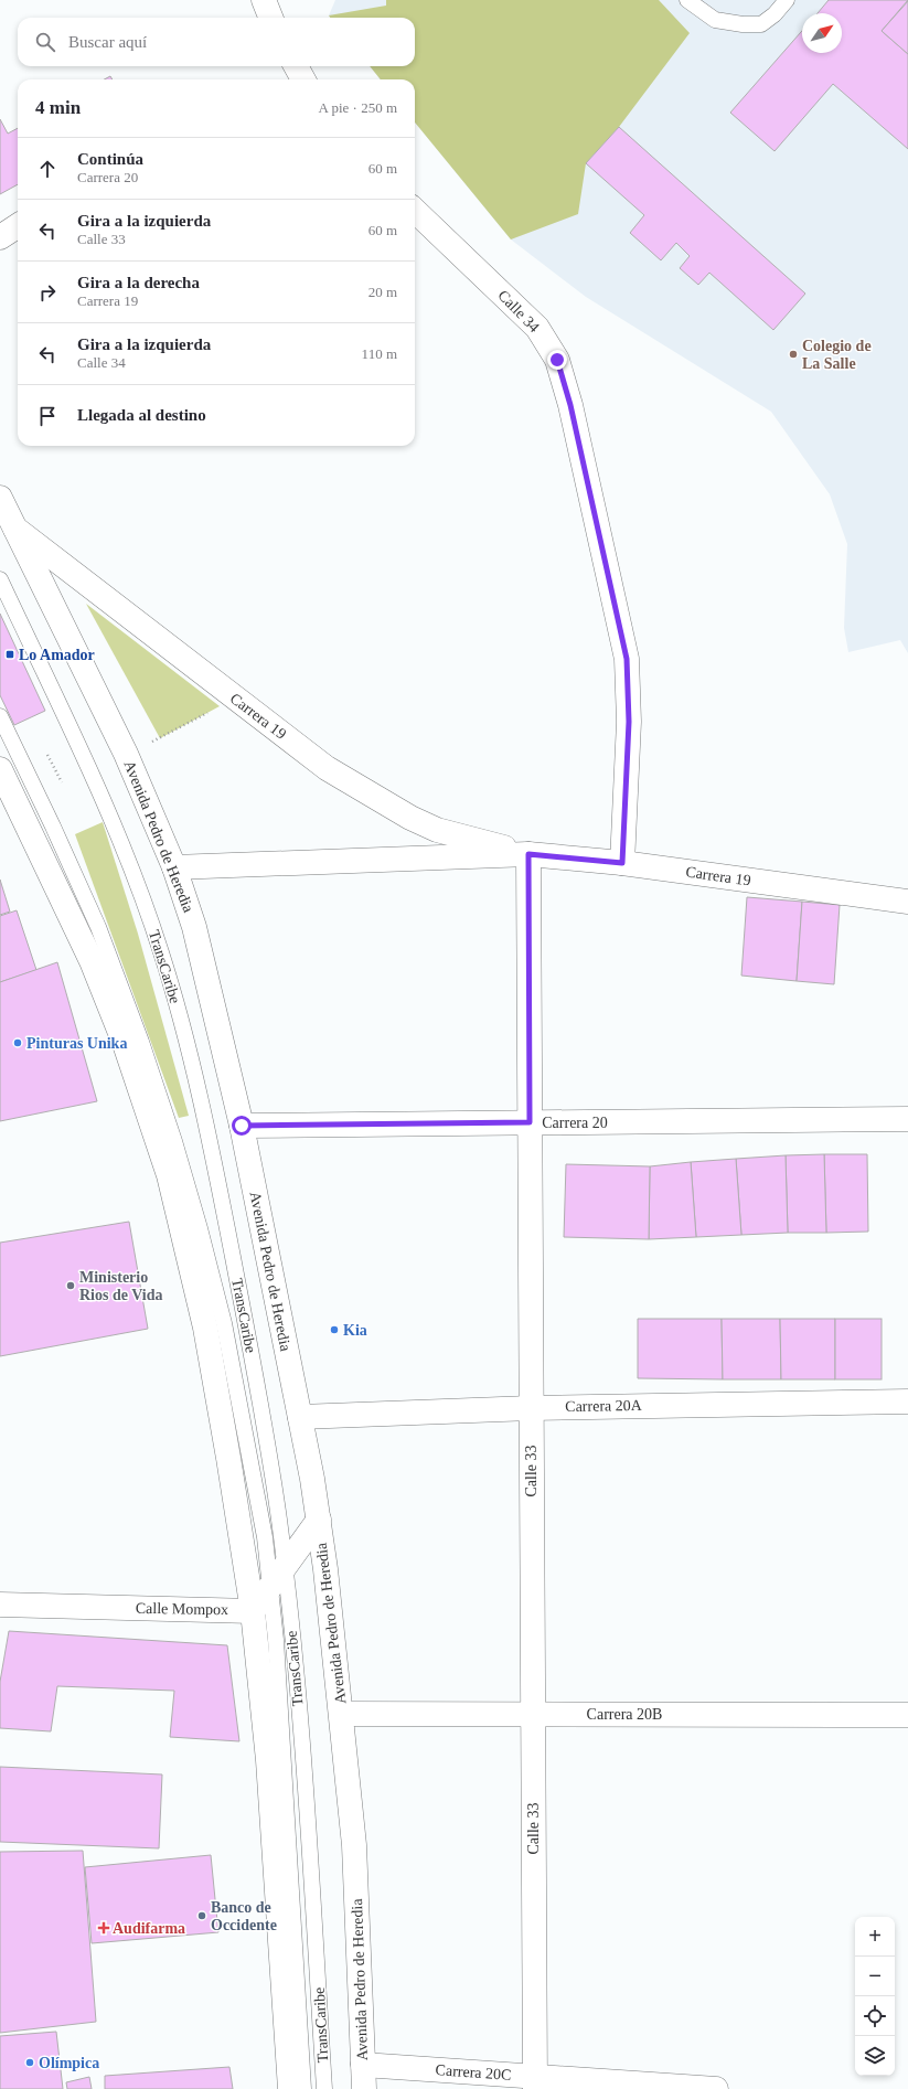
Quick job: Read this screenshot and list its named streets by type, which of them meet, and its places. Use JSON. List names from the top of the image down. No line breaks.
{"streets":{"main road":["Calle 34","Carrera 19","Avenida Pedro de Heredia","Carrera 20","Carrera 20A","Calle 33","Calle Mompox","Carrera 20B","Carrera 20C"],"lane":["TransCaribe"]},"crossings":[["Calle 34","Carrera 19"],["Carrera 19","Avenida Pedro de Heredia"],["Carrera 19","Calle 33"],["Avenida Pedro de Heredia","Carrera 20"],["Avenida Pedro de Heredia","Carrera 20A"],["Avenida Pedro de Heredia","Carrera 20B"],["Avenida Pedro de Heredia","Carrera 20C"],["Carrera 20","Calle 33"],["Carrera 20A","Calle 33"],["Calle 33","Carrera 20B"],["Calle 33","Carrera 20C"]],"places":{"other":["Colegio de La Salle","Pinturas Unika","Ministerio Rios de Vida","Kia","Banco de Occidente","Olímpica"],"transit":["Lo Amador"],"health":["Audifarma"]},"north":"top right","page":{"search":"Buscar aquí","heading":["4 min","A pie · 250 m"],"list":[["Continúa","Carrera 20","60 m"],["Gira a la izquierda","Calle 33","60 m"],["Gira a la derecha","Carrera 19","20 m"],["Gira a la izquierda","Calle 34","110 m"],"Llegada al destino"],"map_buttons":["+","−"]}}
